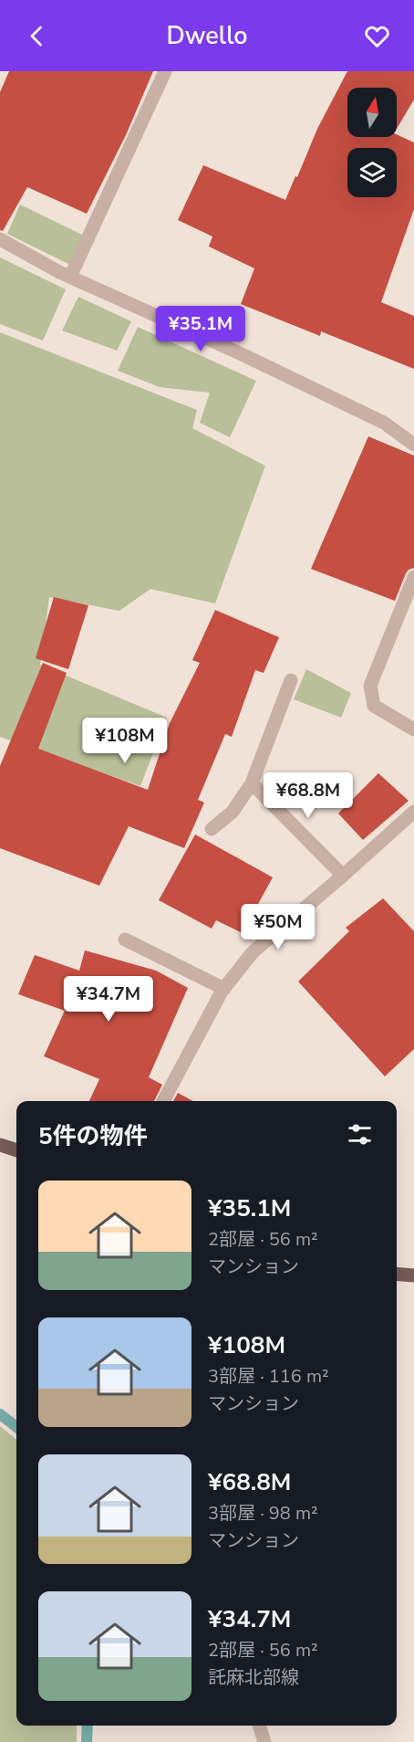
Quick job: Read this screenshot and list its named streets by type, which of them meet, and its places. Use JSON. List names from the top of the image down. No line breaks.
{"north":"top","page":{"header":"Dwello","price":["¥35.1M","¥108M","¥68.8M","¥50M","¥34.7M"],"heading":"5件の物件","list":[{"name":"¥35.1M","note":"2部屋 · 56 m² · マンション"},{"name":"¥108M","note":"3部屋 · 116 m² · マンション"},{"name":"¥68.8M","note":"3部屋 · 98 m² · マンション"},{"name":"¥34.7M","note":"2部屋 · 56 m² · 託麻北部線"}]}}
